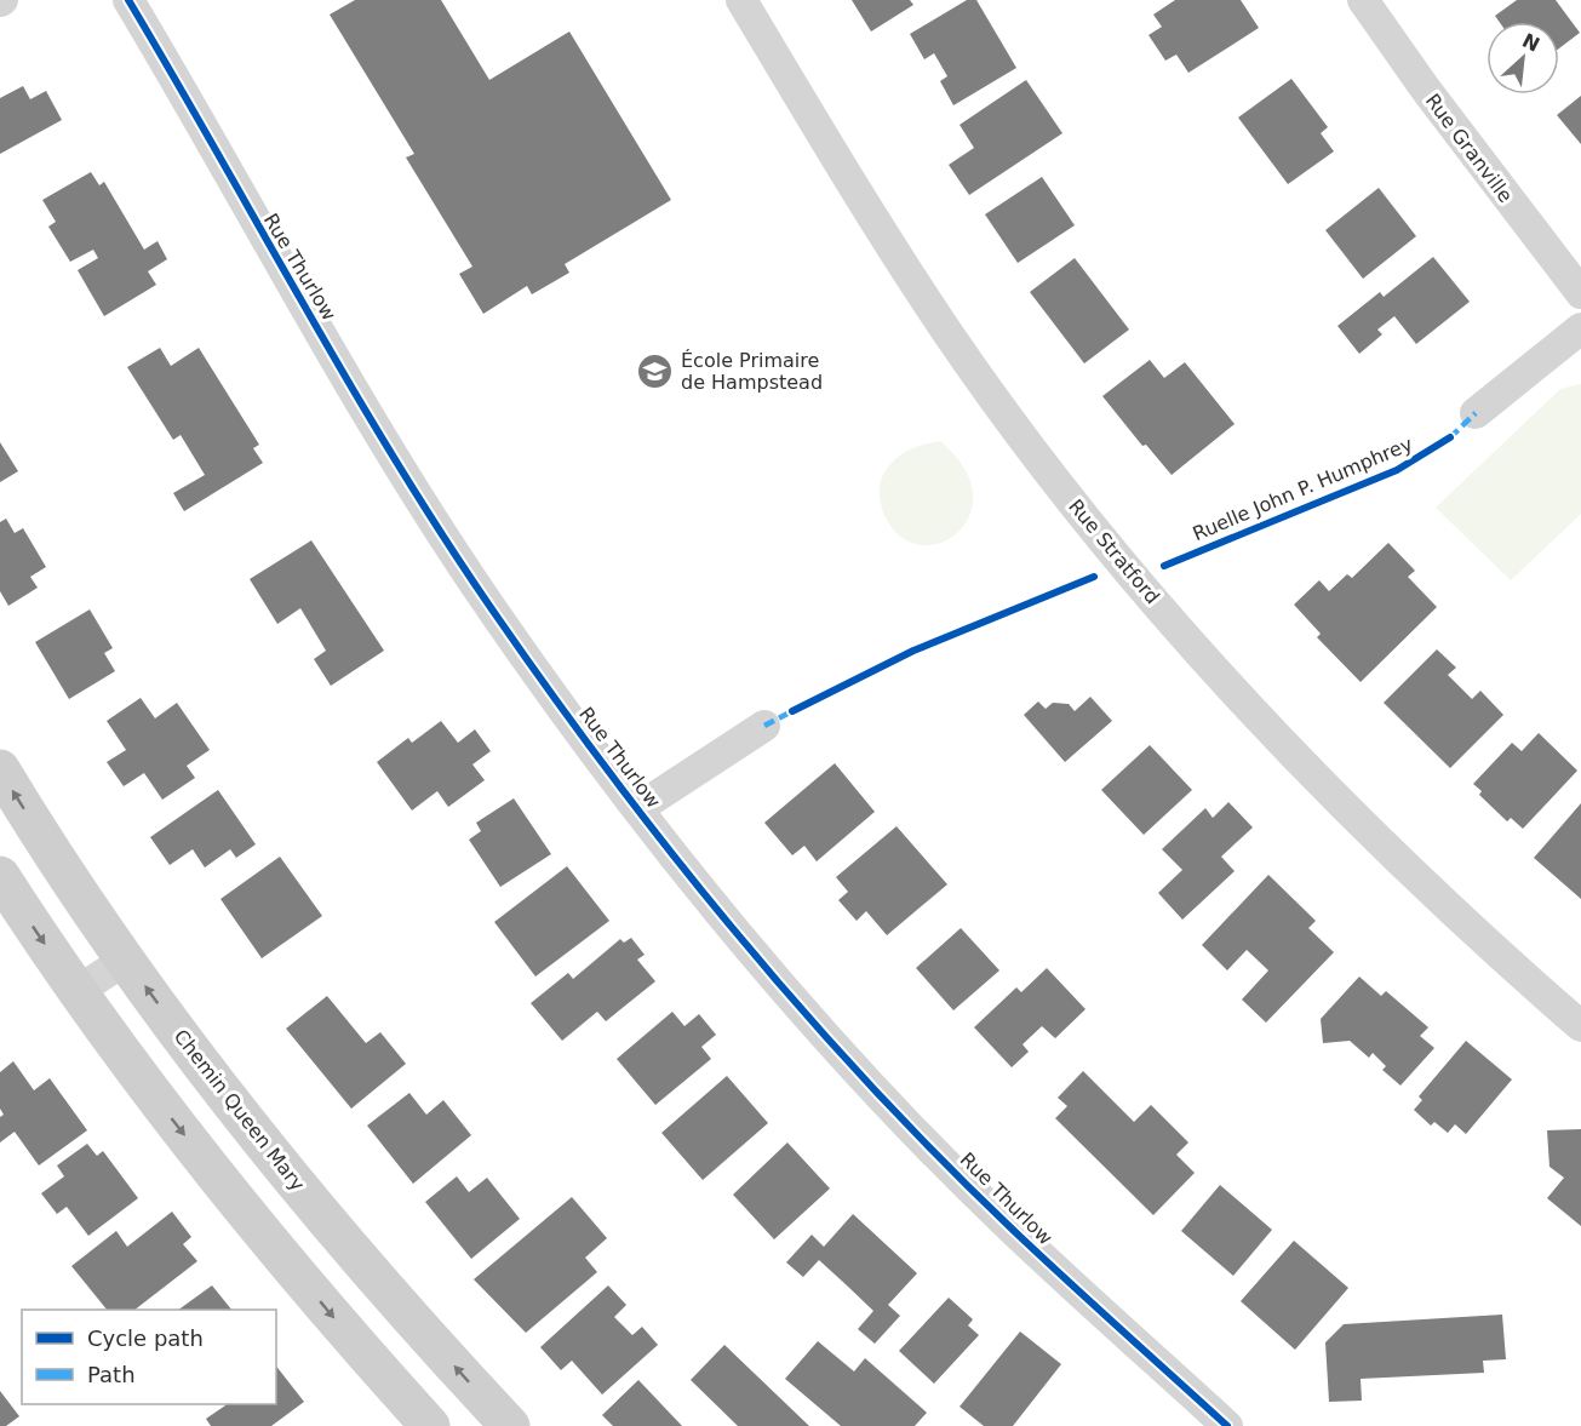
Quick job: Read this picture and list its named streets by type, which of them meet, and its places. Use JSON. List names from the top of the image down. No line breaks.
{"streets":{"street":["Rue Granville","Rue Thurlow","Rue Stratford","Chemin Queen Mary"],"cycle path":["Ruelle John P. Humphrey"]},"places":{"school or university":["École Primaire de Hampstead"]},"legend":["Cycle path","Path"],"north":"top right"}
